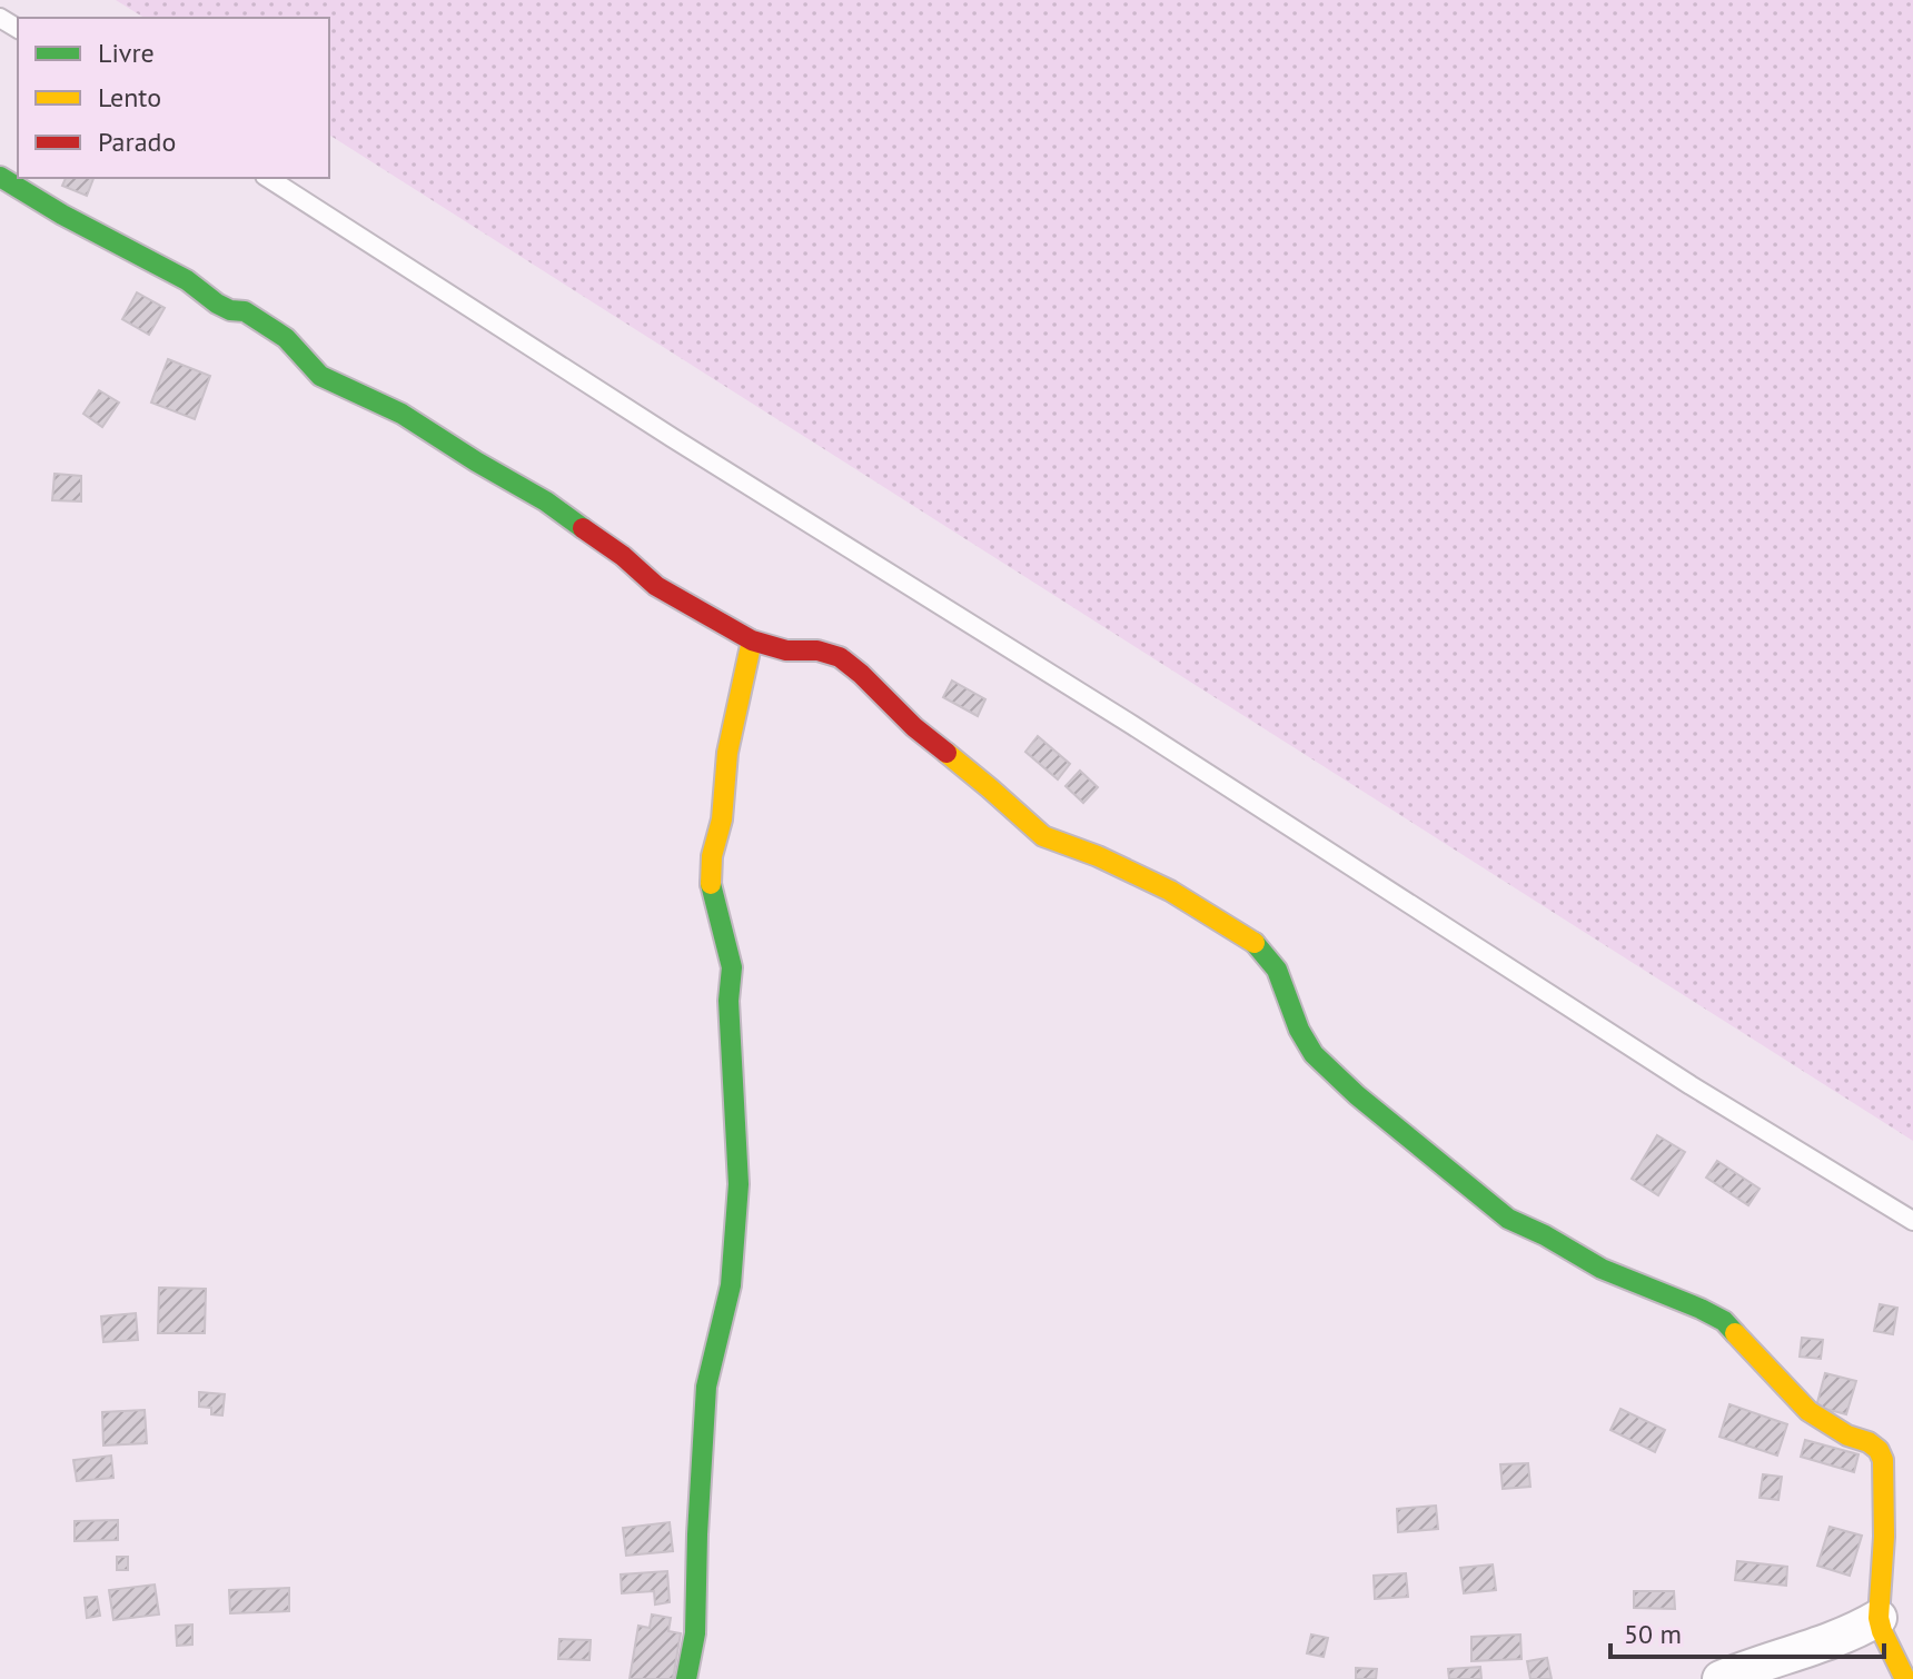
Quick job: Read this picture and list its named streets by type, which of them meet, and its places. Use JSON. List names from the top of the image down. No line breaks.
{"legend":["Livre","Lento","Parado"],"scale_bar":"50 m"}
